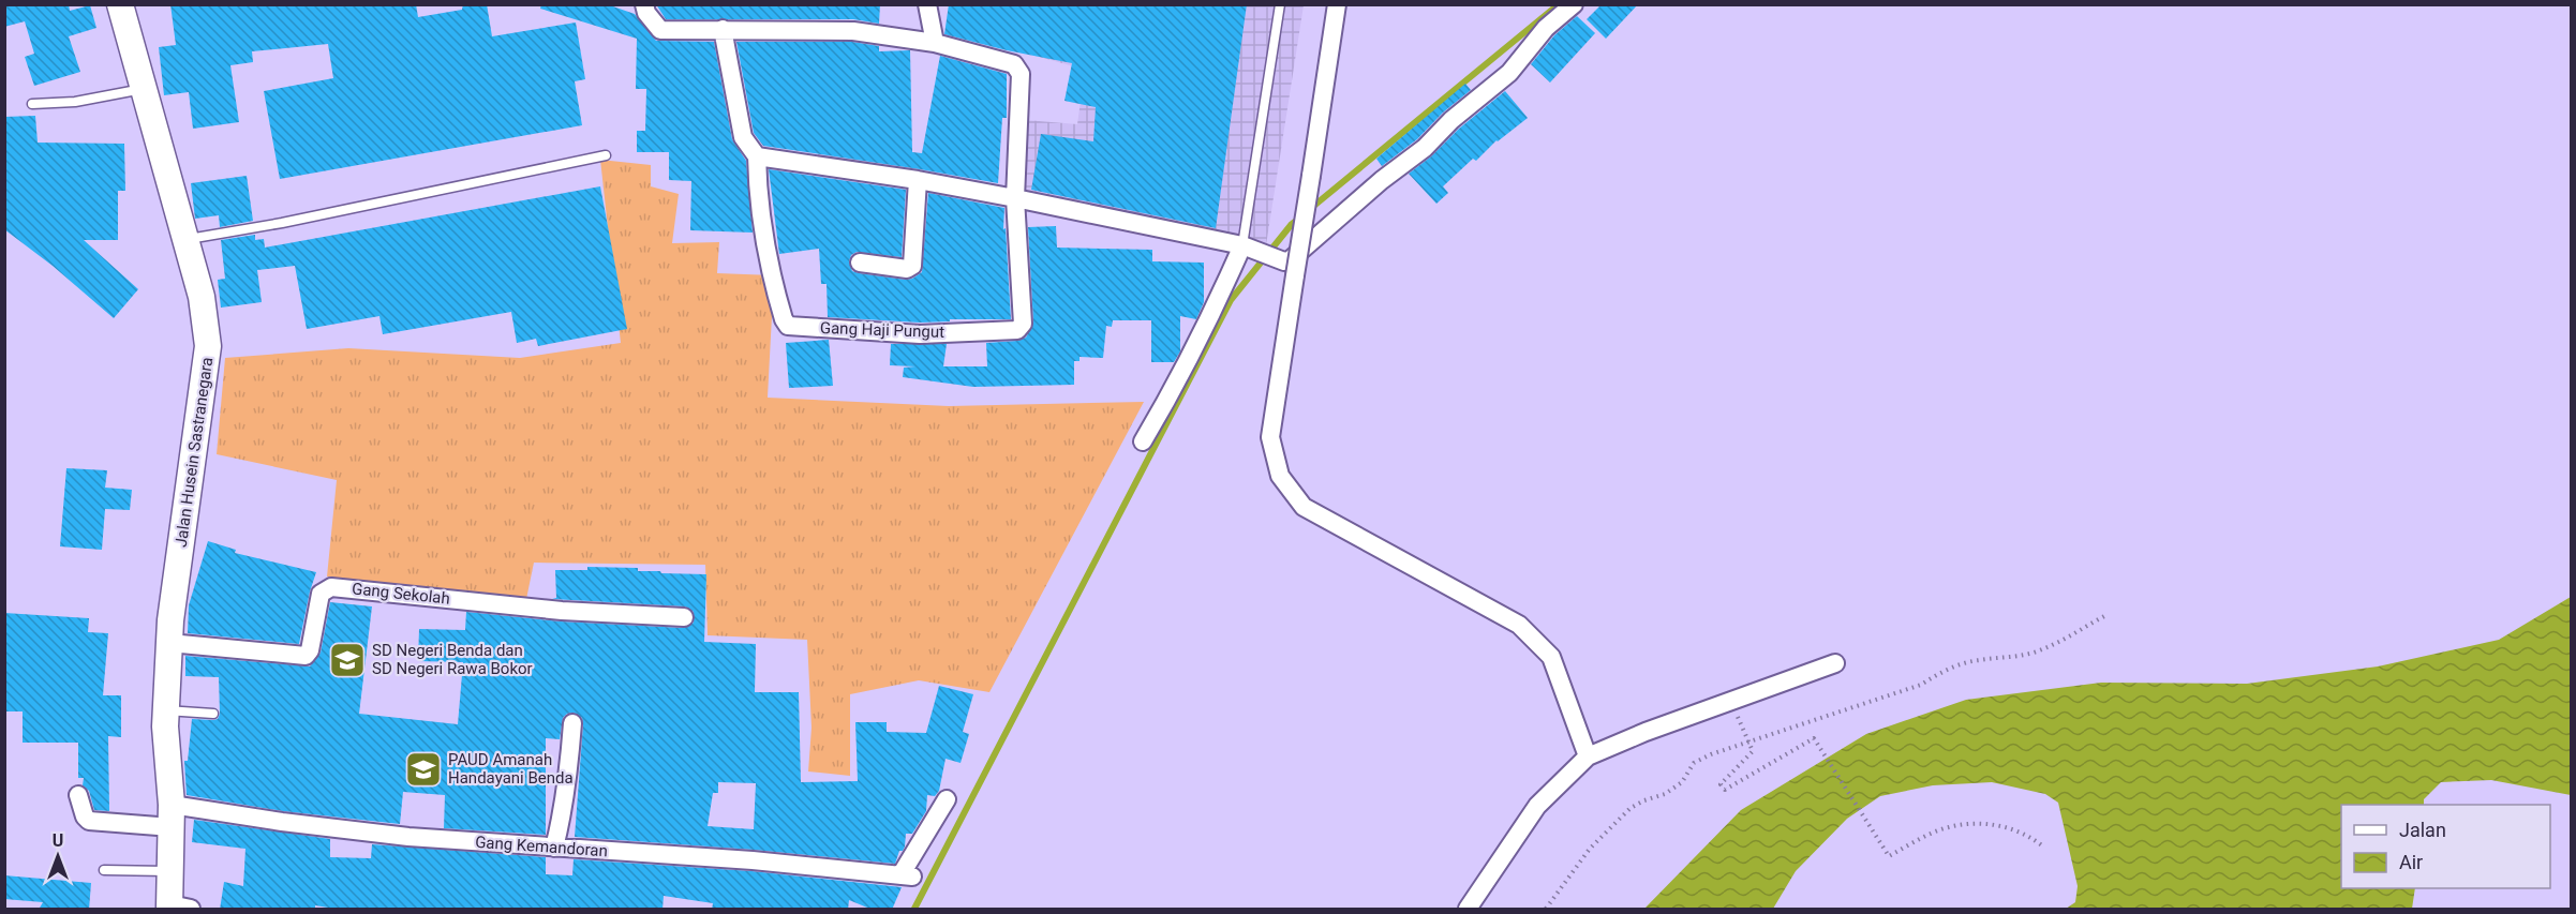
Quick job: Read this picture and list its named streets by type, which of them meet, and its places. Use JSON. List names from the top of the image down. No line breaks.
{"streets":{"main road":["Jalan Husein Sastranegara"],"street":["Gang Haji Pungut","Gang Sekolah","Gang Kemandoran"]},"crossings":[["Jalan Husein Sastranegara","Gang Sekolah"],["Jalan Husein Sastranegara","Gang Kemandoran"]],"places":{"school or university":["SD Negeri Benda dan SD Negeri Rawa Bokor","PAUD Amanah Handayani Benda"]},"legend":["Jalan","Air"],"north":"top"}
